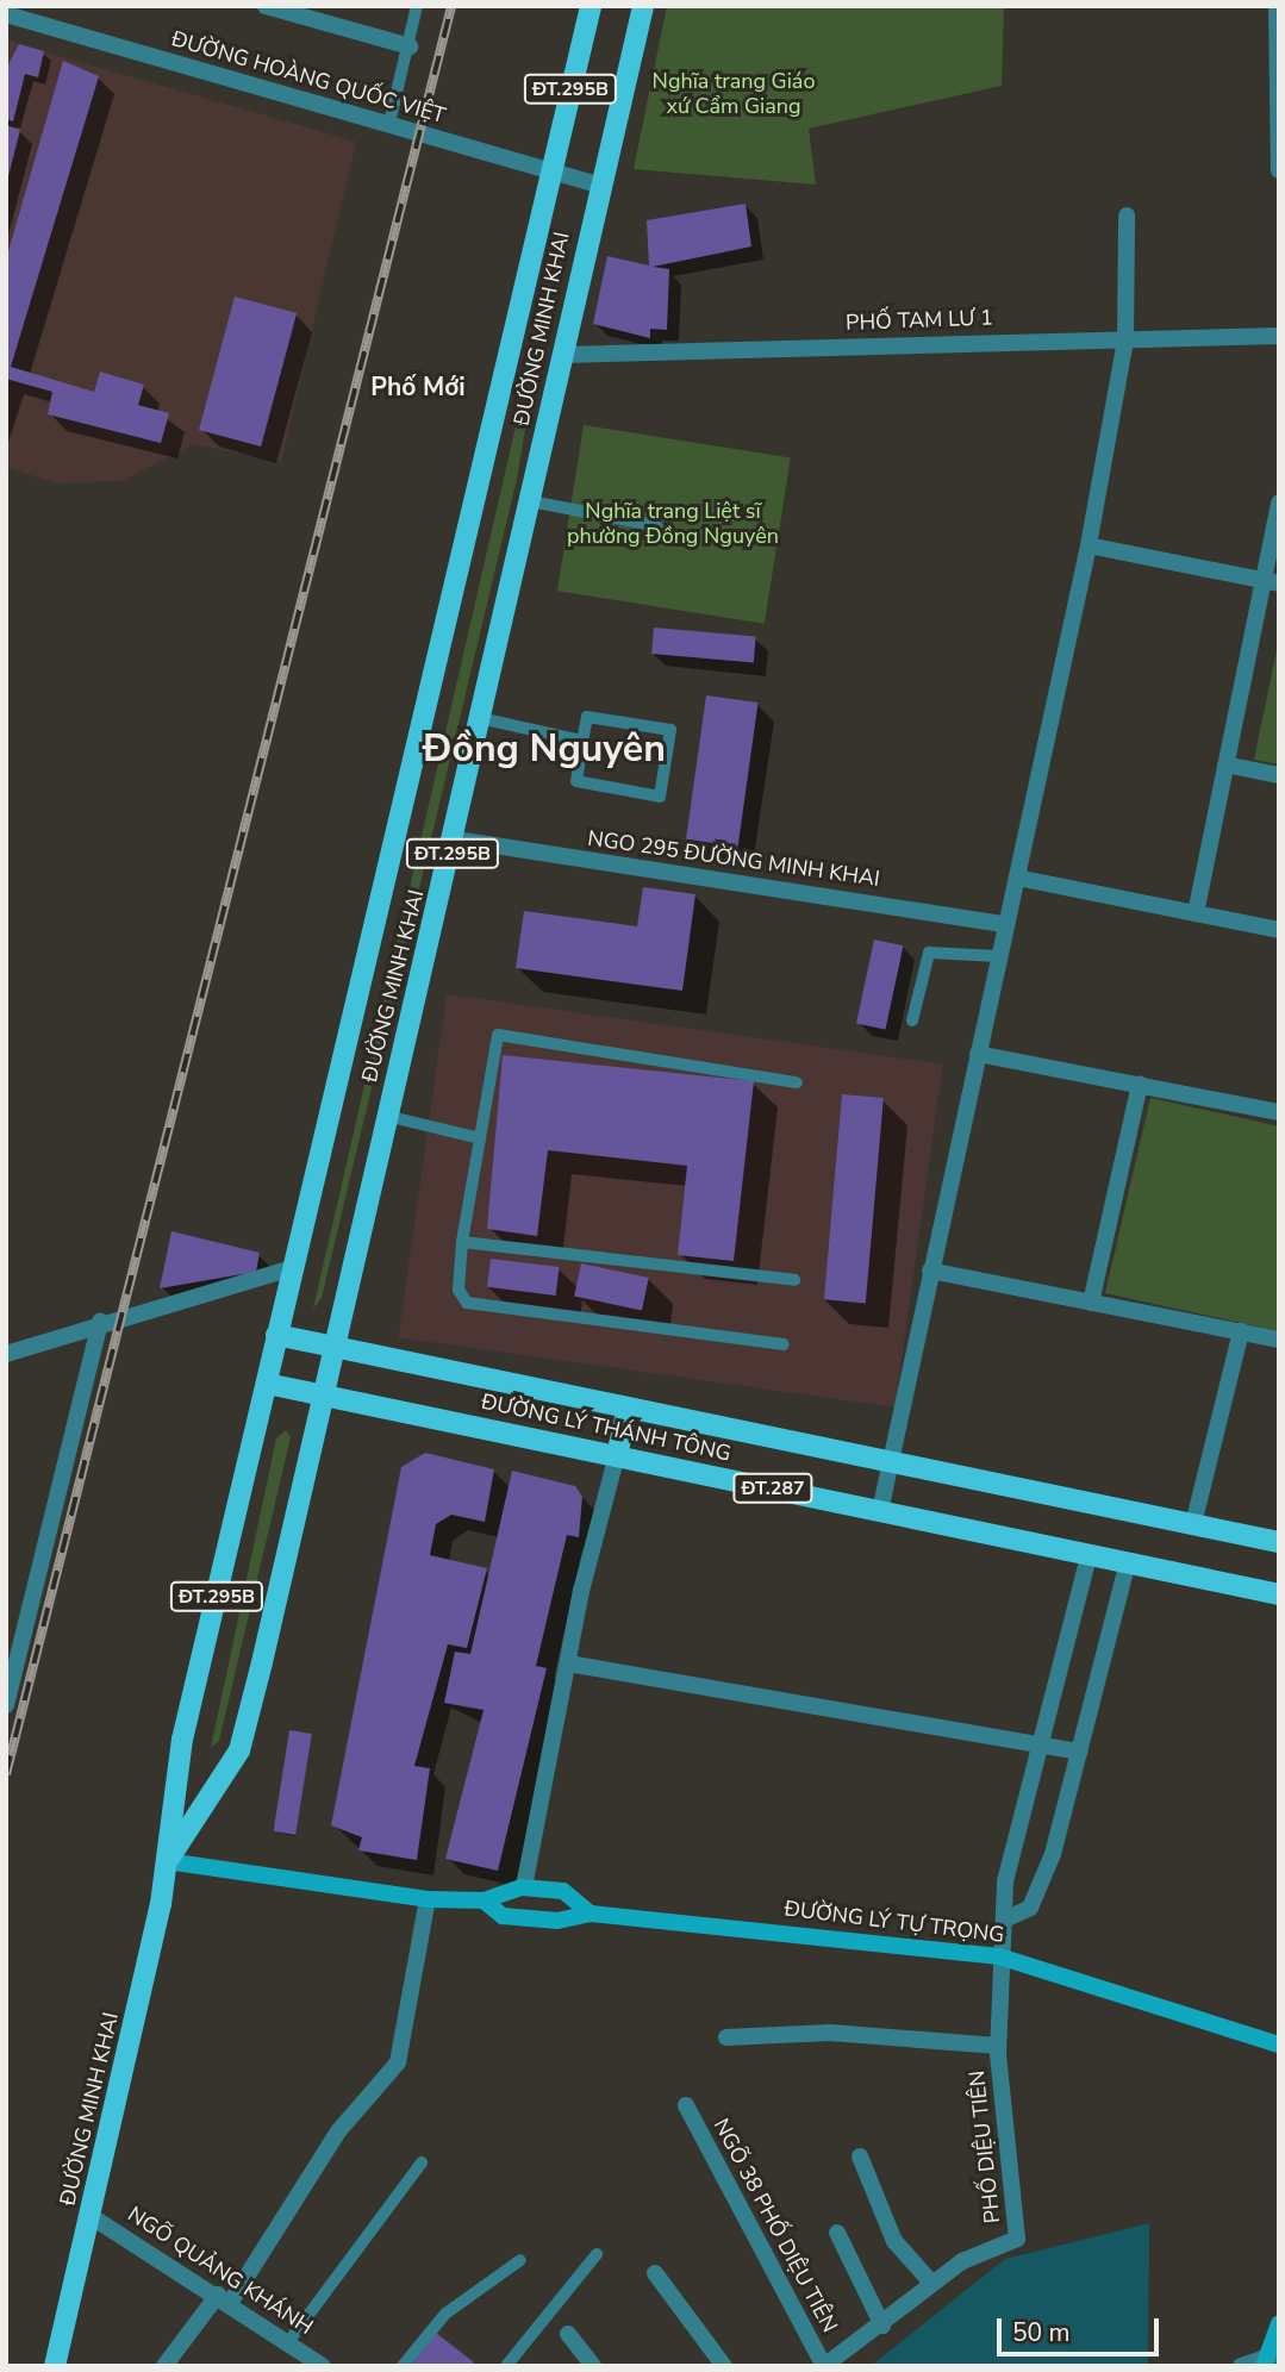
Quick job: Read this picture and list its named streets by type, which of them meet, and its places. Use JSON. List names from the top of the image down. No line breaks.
{"streets":{"main road":["ĐT.295B","ĐƯỜNG MINH KHAI","ĐƯỜNG LÝ THÁNH TÔNG","ĐT.287","ĐƯỜNG LÝ TỰ TRỌNG"],"street":["ĐƯỜNG HOÀNG QUỐC VIỆT","PHỐ TAM LƯ 1","NGO 295 ĐƯỜNG MINH KHAI","PHỐ DIỆU TIÊN","NGÕ 38 PHỐ DIỆU TIÊN","NGÕ QUẢNG KHÁNH"]},"crossings":[["ĐƯỜNG HOÀNG QUỐC VIỆT","ĐƯỜNG MINH KHAI"],["PHỐ TAM LƯ 1","ĐƯỜNG MINH KHAI"],["ĐƯỜNG MINH KHAI","NGO 295 ĐƯỜNG MINH KHAI"],["ĐƯỜNG MINH KHAI","ĐƯỜNG LÝ THÁNH TÔNG"],["ĐƯỜNG MINH KHAI","ĐƯỜNG LÝ TỰ TRỌNG"],["ĐƯỜNG MINH KHAI","NGÕ QUẢNG KHÁNH"],["ĐƯỜNG LÝ THÁNH TÔNG","PHỐ DIỆU TIÊN"],["ĐƯỜNG LÝ TỰ TRỌNG","PHỐ DIỆU TIÊN"],["PHỐ DIỆU TIÊN","NGÕ 38 PHỐ DIỆU TIÊN"]],"districts":["Phố Mới","Đồng Nguyên"],"parks":["Nghĩa trang Giáo xứ Cẩm Giang","Nghĩa trang Liệt sĩ phường Đồng Nguyên"],"scale_bar":"50 m"}
